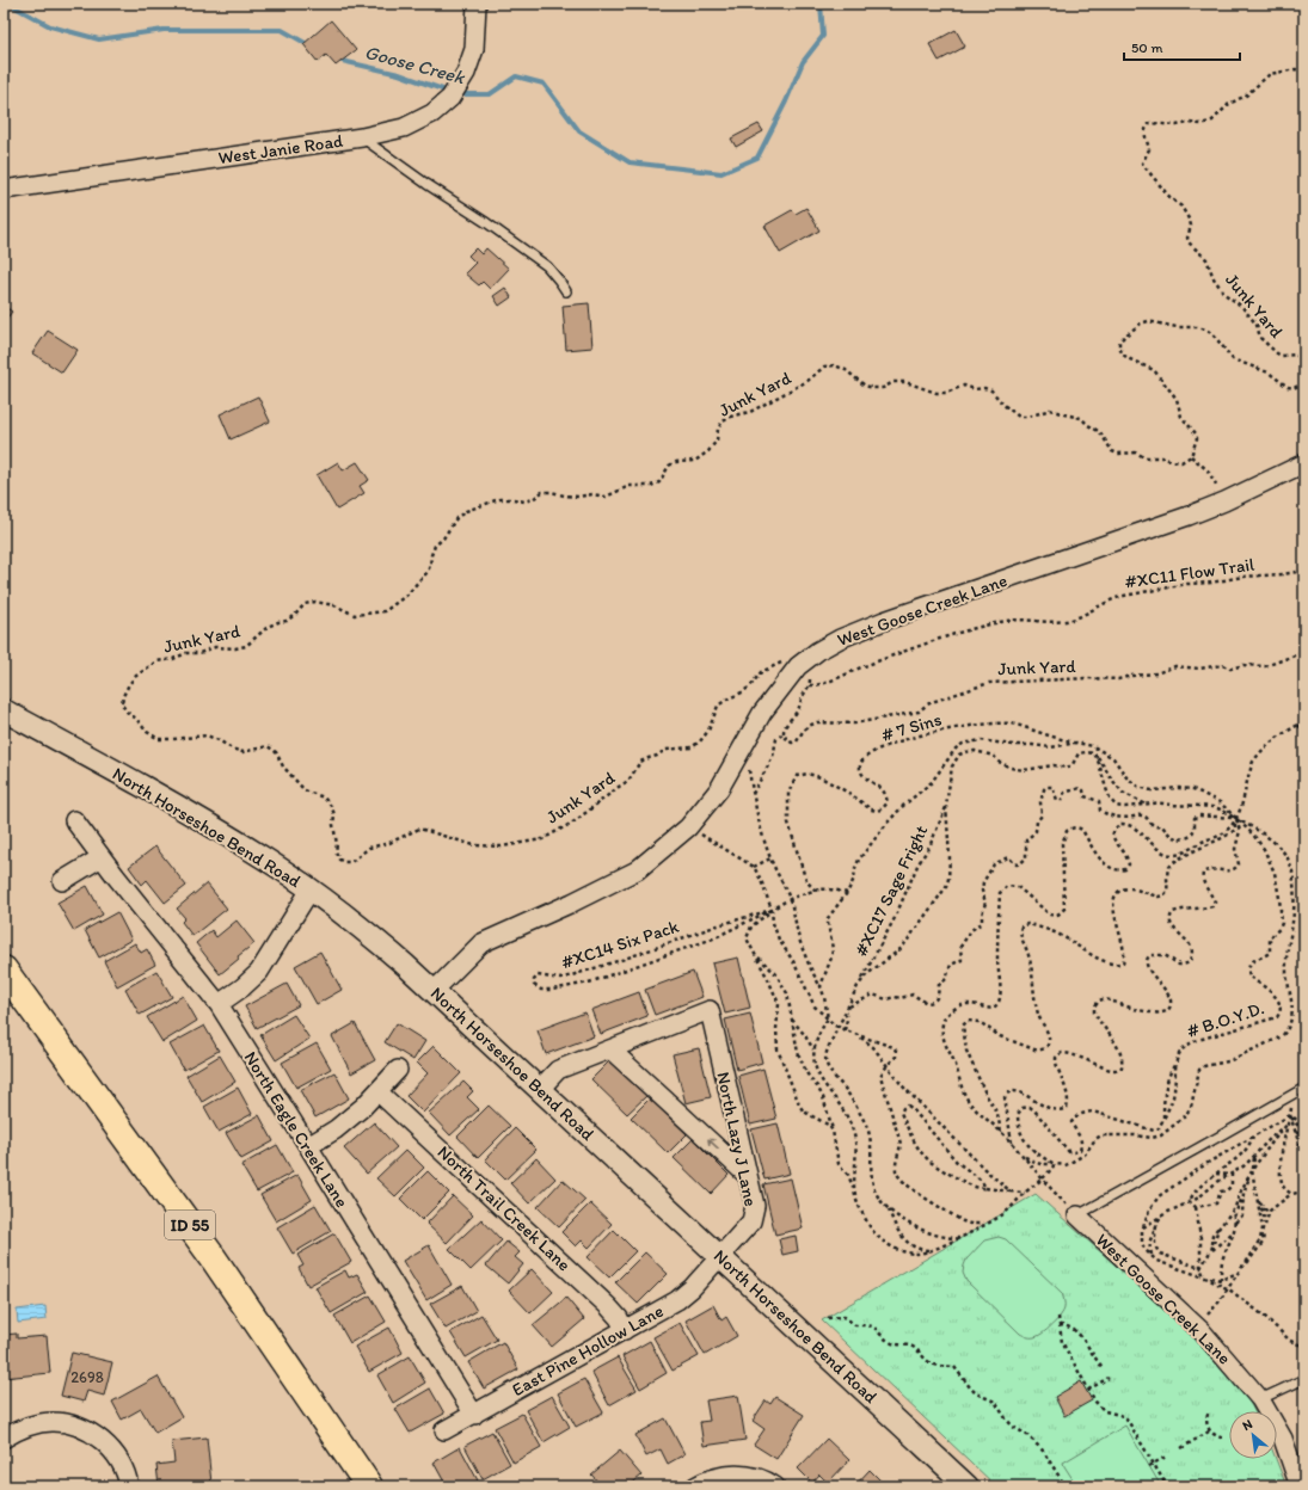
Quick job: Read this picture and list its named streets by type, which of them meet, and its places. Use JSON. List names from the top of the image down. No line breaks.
{"streets":{"highway":["ID 55"],"street":["West Janie Road","West Goose Creek Lane","North Horseshoe Bend Road","North Eagle Creek Lane","North Lazy J Lane","North Trail Creek Lane","East Pine Hollow Lane"],"path":["Junk Yard","#XC11 Flow Trail","# 7 Sins","#XC17 Sage Fright","#XC14 Six Pack","# B.O.Y.D."]},"crossings":[["Junk Yard","#XC11 Flow Trail"],["Junk Yard","West Goose Creek Lane"],["West Goose Creek Lane","North Horseshoe Bend Road"],["North Horseshoe Bend Road","North Lazy J Lane"],["North Horseshoe Bend Road","East Pine Hollow Lane"],["North Eagle Creek Lane","East Pine Hollow Lane"],["North Lazy J Lane","East Pine Hollow Lane"],["North Trail Creek Lane","East Pine Hollow Lane"]],"water":["Goose Creek"],"house_numbers":["2698"],"scale_bar":"50 m","north":"top left"}
